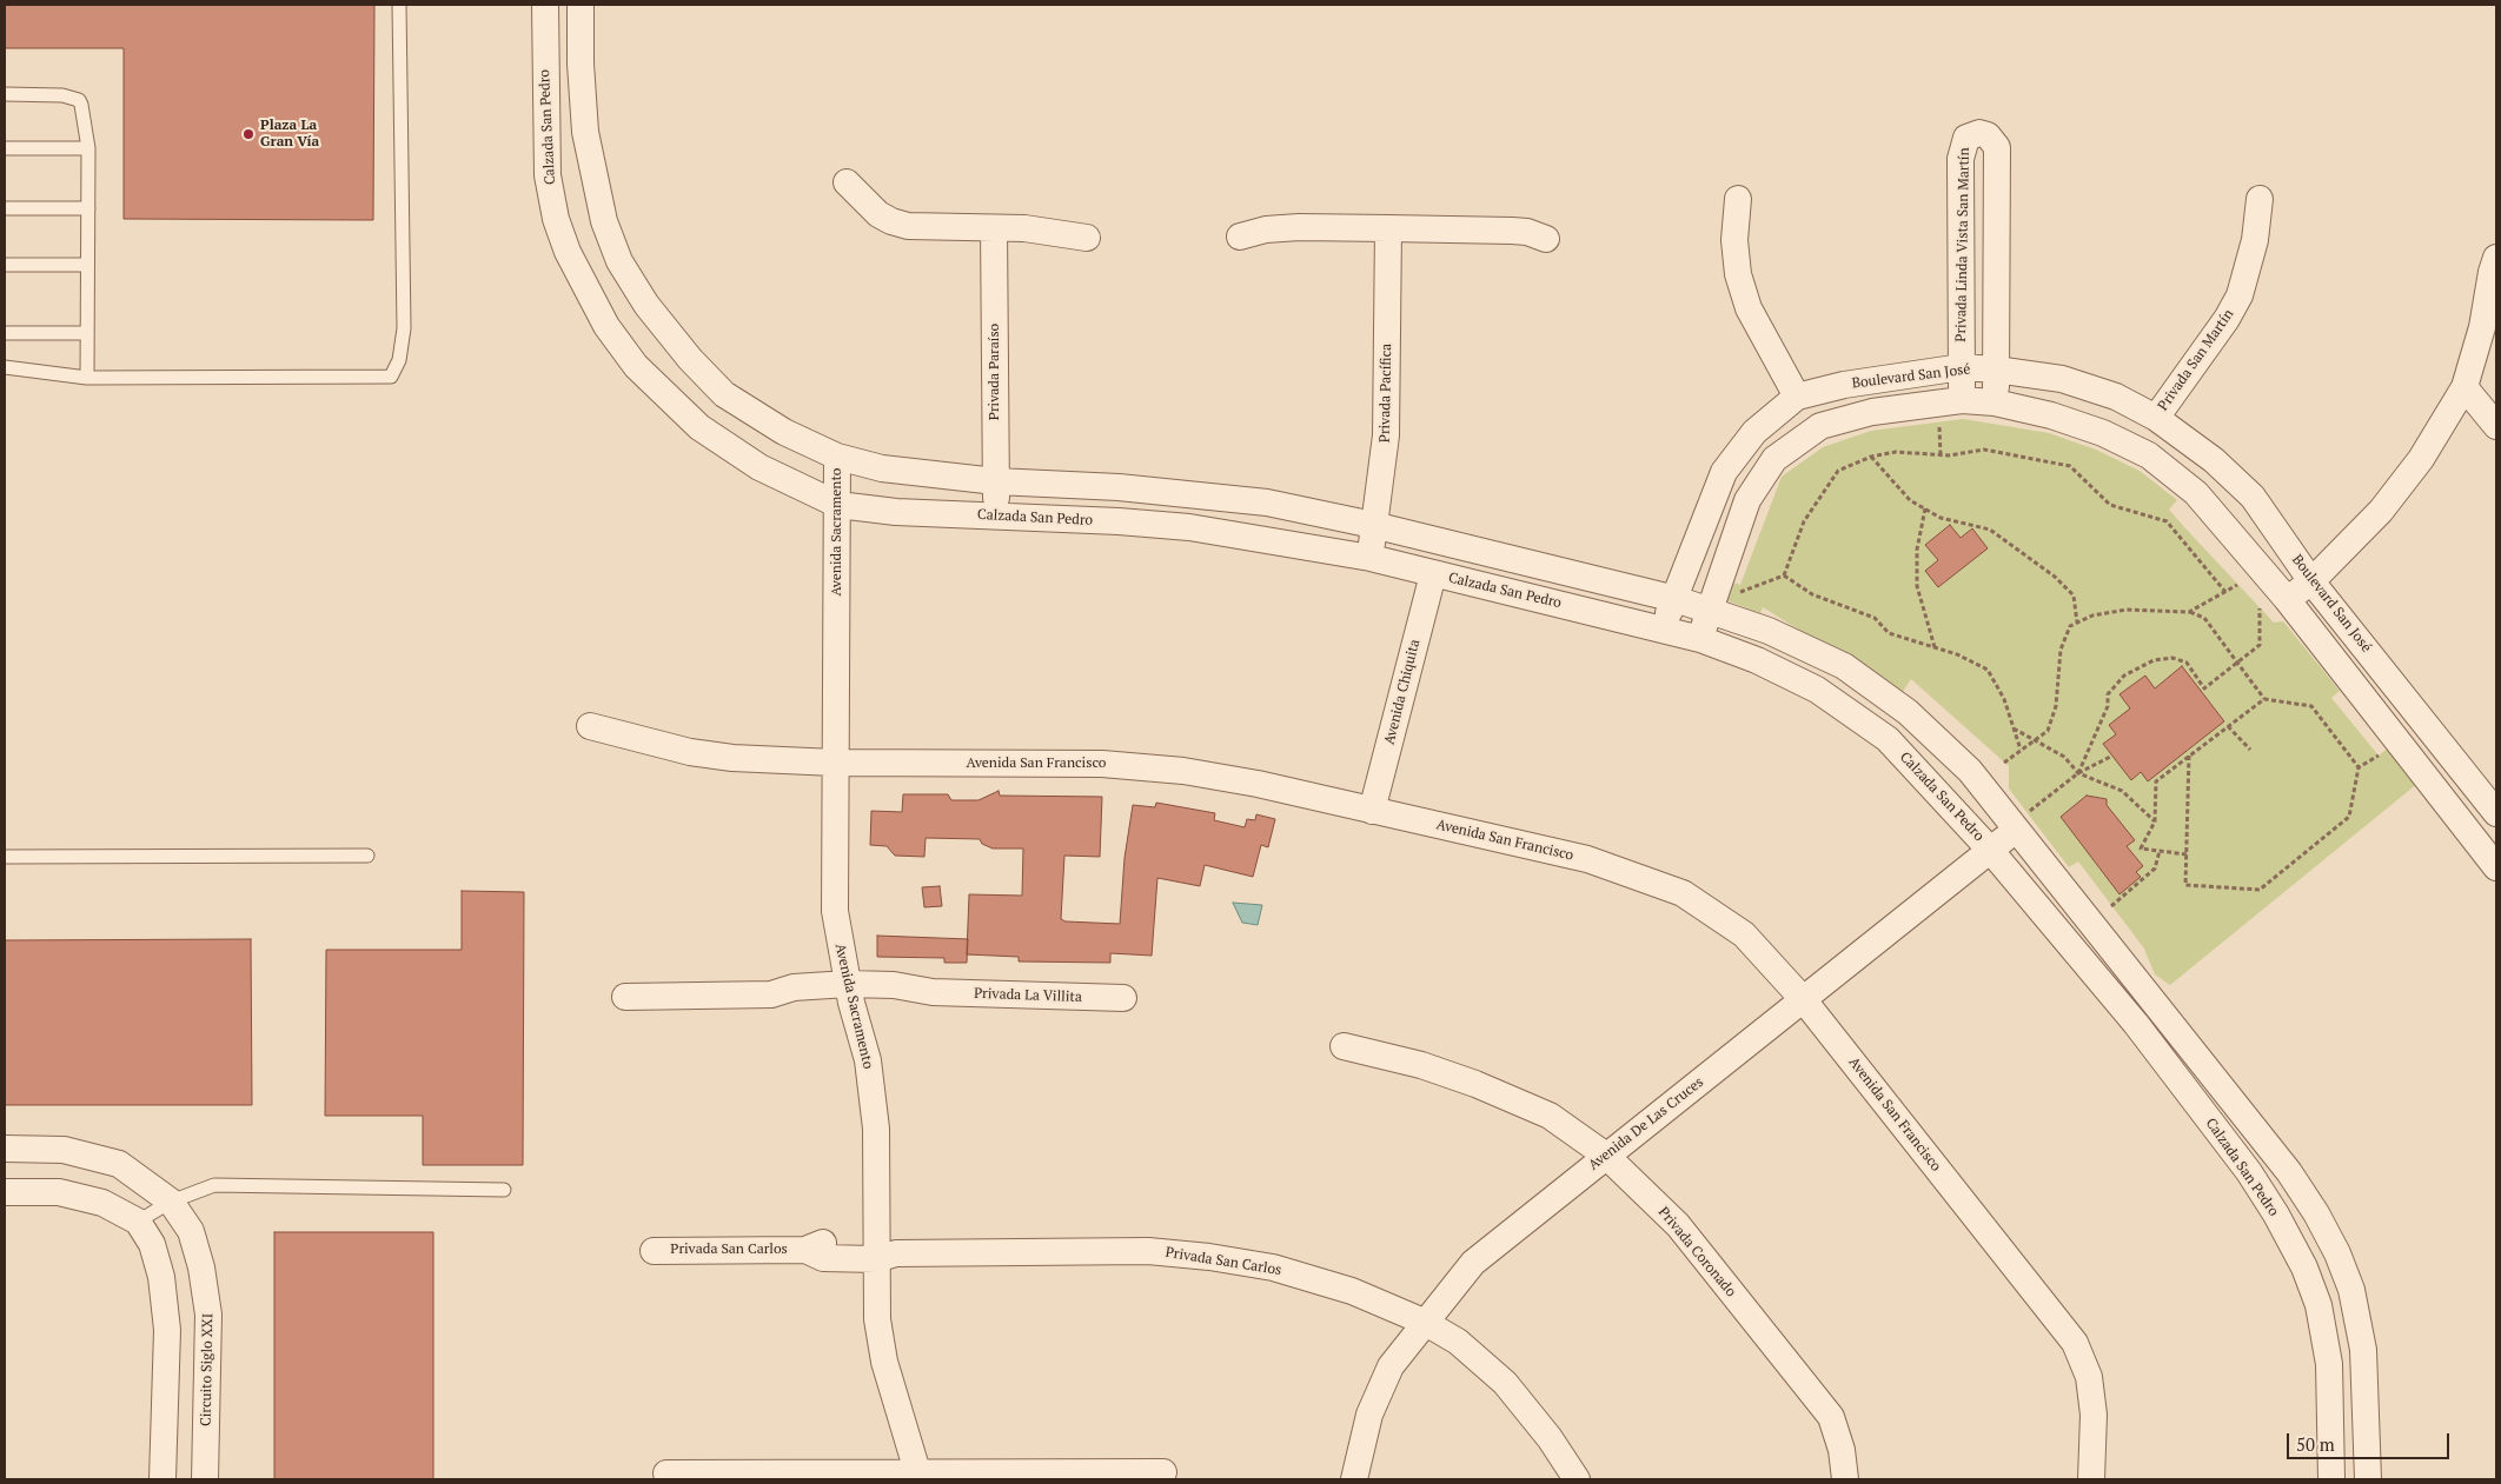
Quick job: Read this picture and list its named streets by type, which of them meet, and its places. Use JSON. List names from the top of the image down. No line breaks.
{"streets":{"street":["Calzada San Pedro","Privada Linda Vista San Martín","Privada San Martín","Privada Paraíso","Boulevard San José","Privada Pacífica","Avenida Sacramento","Avenida Chiquita","Avenida San Francisco","Privada La Villita","Avenida De Las Cruces","Privada San Carlos","Privada Coronado","Circuito Siglo XXI"]},"crossings":[["Calzada San Pedro","Privada Paraíso"],["Calzada San Pedro","Boulevard San José"],["Calzada San Pedro","Privada Pacífica"],["Calzada San Pedro","Avenida Sacramento"],["Calzada San Pedro","Avenida Chiquita"],["Calzada San Pedro","Avenida De Las Cruces"],["Privada Linda Vista San Martín","Boulevard San José"],["Privada San Martín","Boulevard San José"],["Avenida Sacramento","Avenida San Francisco"],["Avenida Sacramento","Privada La Villita"],["Avenida Sacramento","Privada San Carlos"],["Avenida Chiquita","Avenida San Francisco"],["Avenida San Francisco","Avenida De Las Cruces"],["Avenida De Las Cruces","Privada San Carlos"],["Avenida De Las Cruces","Privada Coronado"]],"places":["Plaza La Gran Vía"],"scale_bar":"50 m"}
